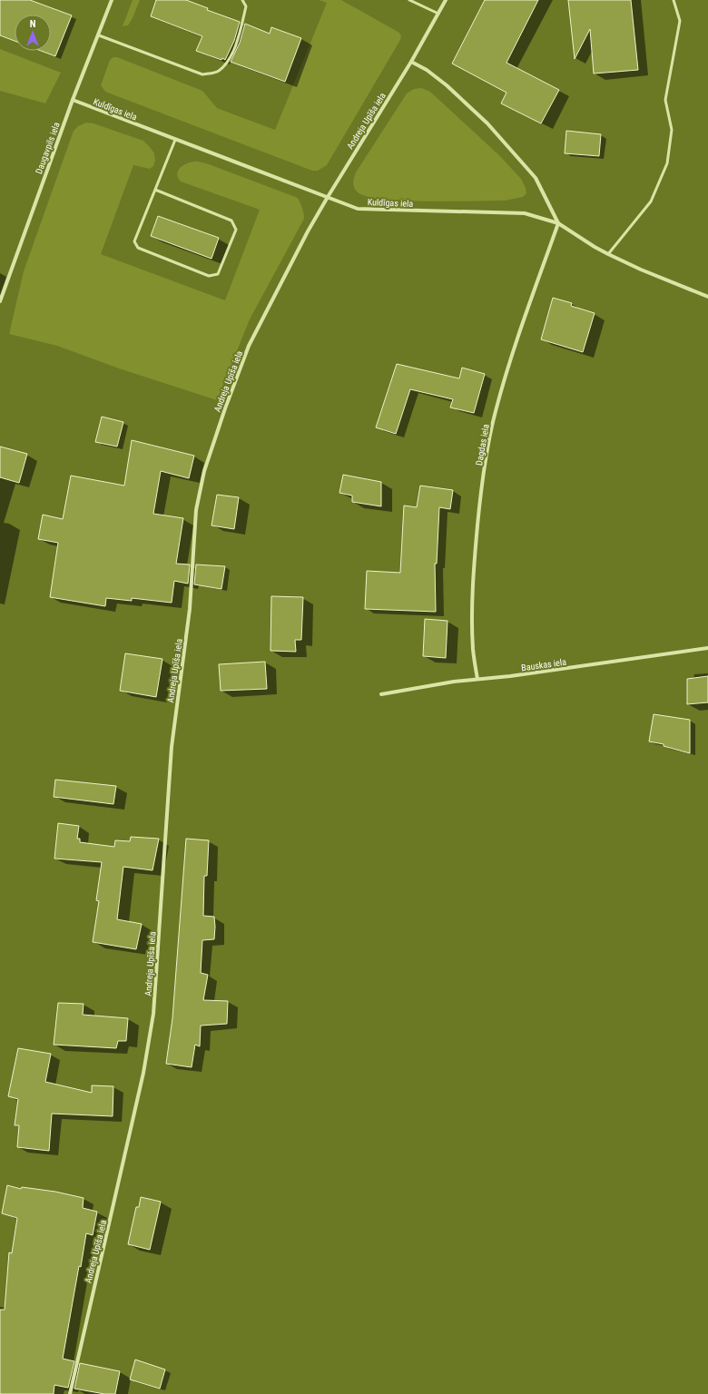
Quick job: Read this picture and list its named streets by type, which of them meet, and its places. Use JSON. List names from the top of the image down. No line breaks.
{"streets":{"street":["Kuldīgas iela","Andreja Upīša iela","Daugavpils iela","Dagdas iela","Bauskas iela"]},"crossings":[["Kuldīgas iela","Andreja Upīša iela"],["Kuldīgas iela","Daugavpils iela"],["Kuldīgas iela","Dagdas iela"],["Dagdas iela","Bauskas iela"]],"north":"top"}
